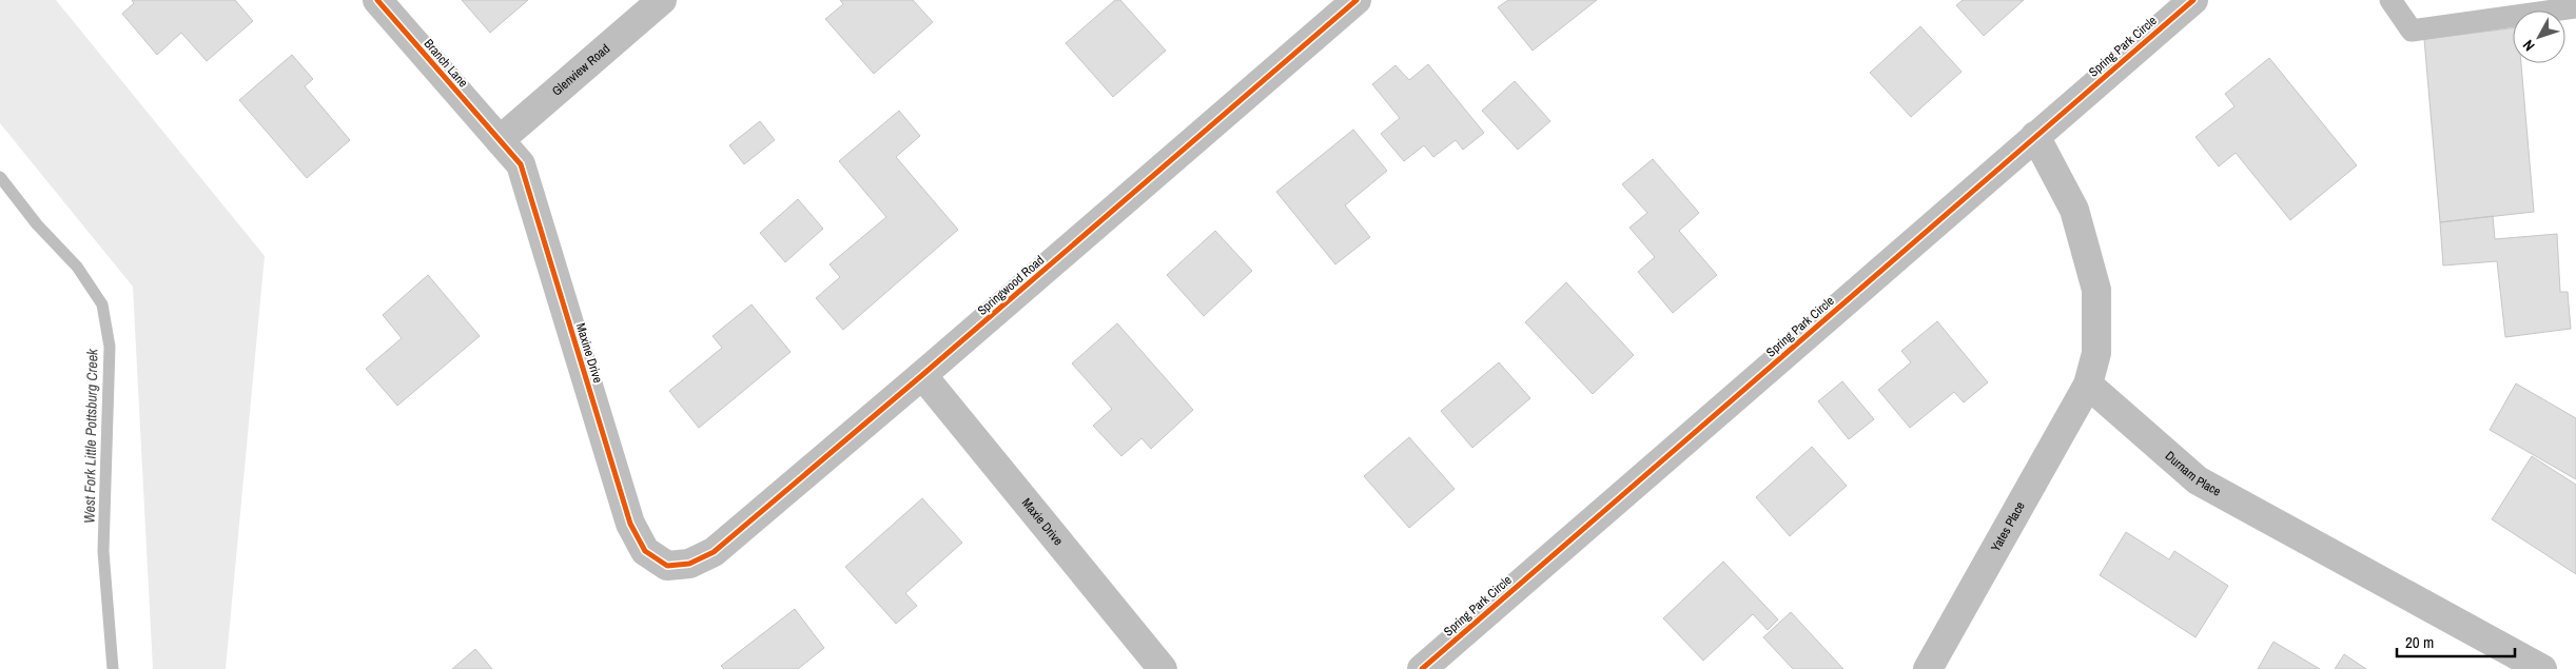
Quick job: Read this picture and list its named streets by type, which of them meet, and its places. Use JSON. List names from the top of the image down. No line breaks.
{"streets":{"street":["Spring Park Circle","Branch Lane","Glenview Road","Springwood Road","Maxine Drive","Durnam Place","Maxie Drive","Yates Place"]},"crossings":[["Branch Lane","Glenview Road"],["Branch Lane","Maxine Drive"],["Glenview Road","Maxine Drive"],["Springwood Road","Maxine Drive"],["Springwood Road","Maxie Drive"],["Durnam Place","Yates Place"]],"water":["West Fork Little Pottsburg Creek"],"scale_bar":"20 m","north":"bottom left"}
